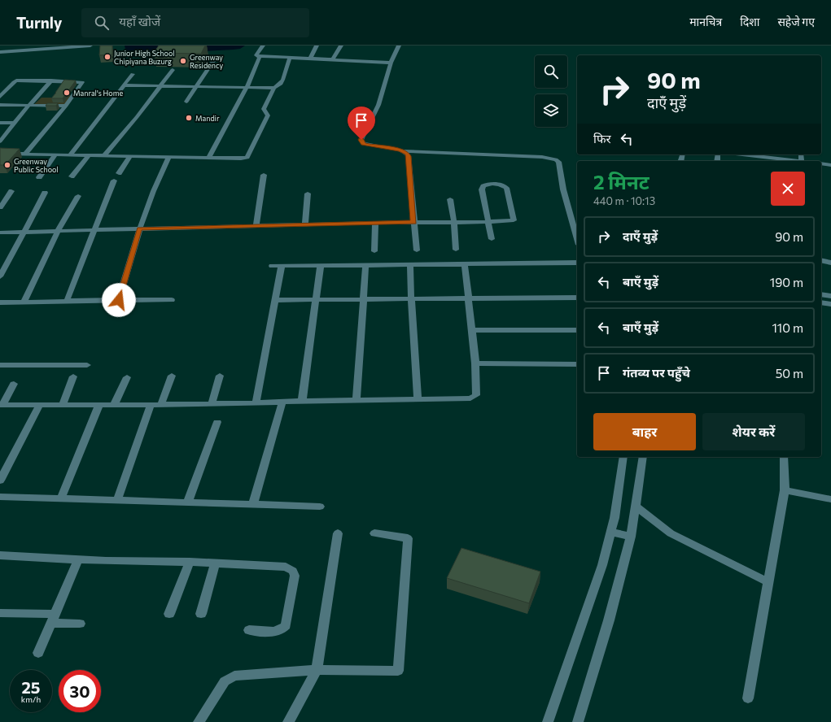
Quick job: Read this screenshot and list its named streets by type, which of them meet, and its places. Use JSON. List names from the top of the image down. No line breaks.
{"places":["Junior High School Chipiyana Buzurg","Greenway Residency","Manral's Home","Mandir","Greenway Public School"],"page":{"header":"Turnly","search":"यहाँ खोजें","nav":["मानचित्र","दिशा","सहेजे गए"],"turn":["90 m","दाएँ मुड़ें"],"then":"फिर","heading":["2 मिनट","440 m · 10:13"],"list":[{"name":"दाएँ मुड़ें","value":"90 m"},{"name":"बाएँ मुड़ें","value":"190 m"},{"name":"बाएँ मुड़ें","value":"110 m"},{"name":"गंतव्य पर पहुँचे","value":"50 m"}],"buttons":["बाहर","शेयर करें"],"speed":"25 km/h","limit":"30"}}
